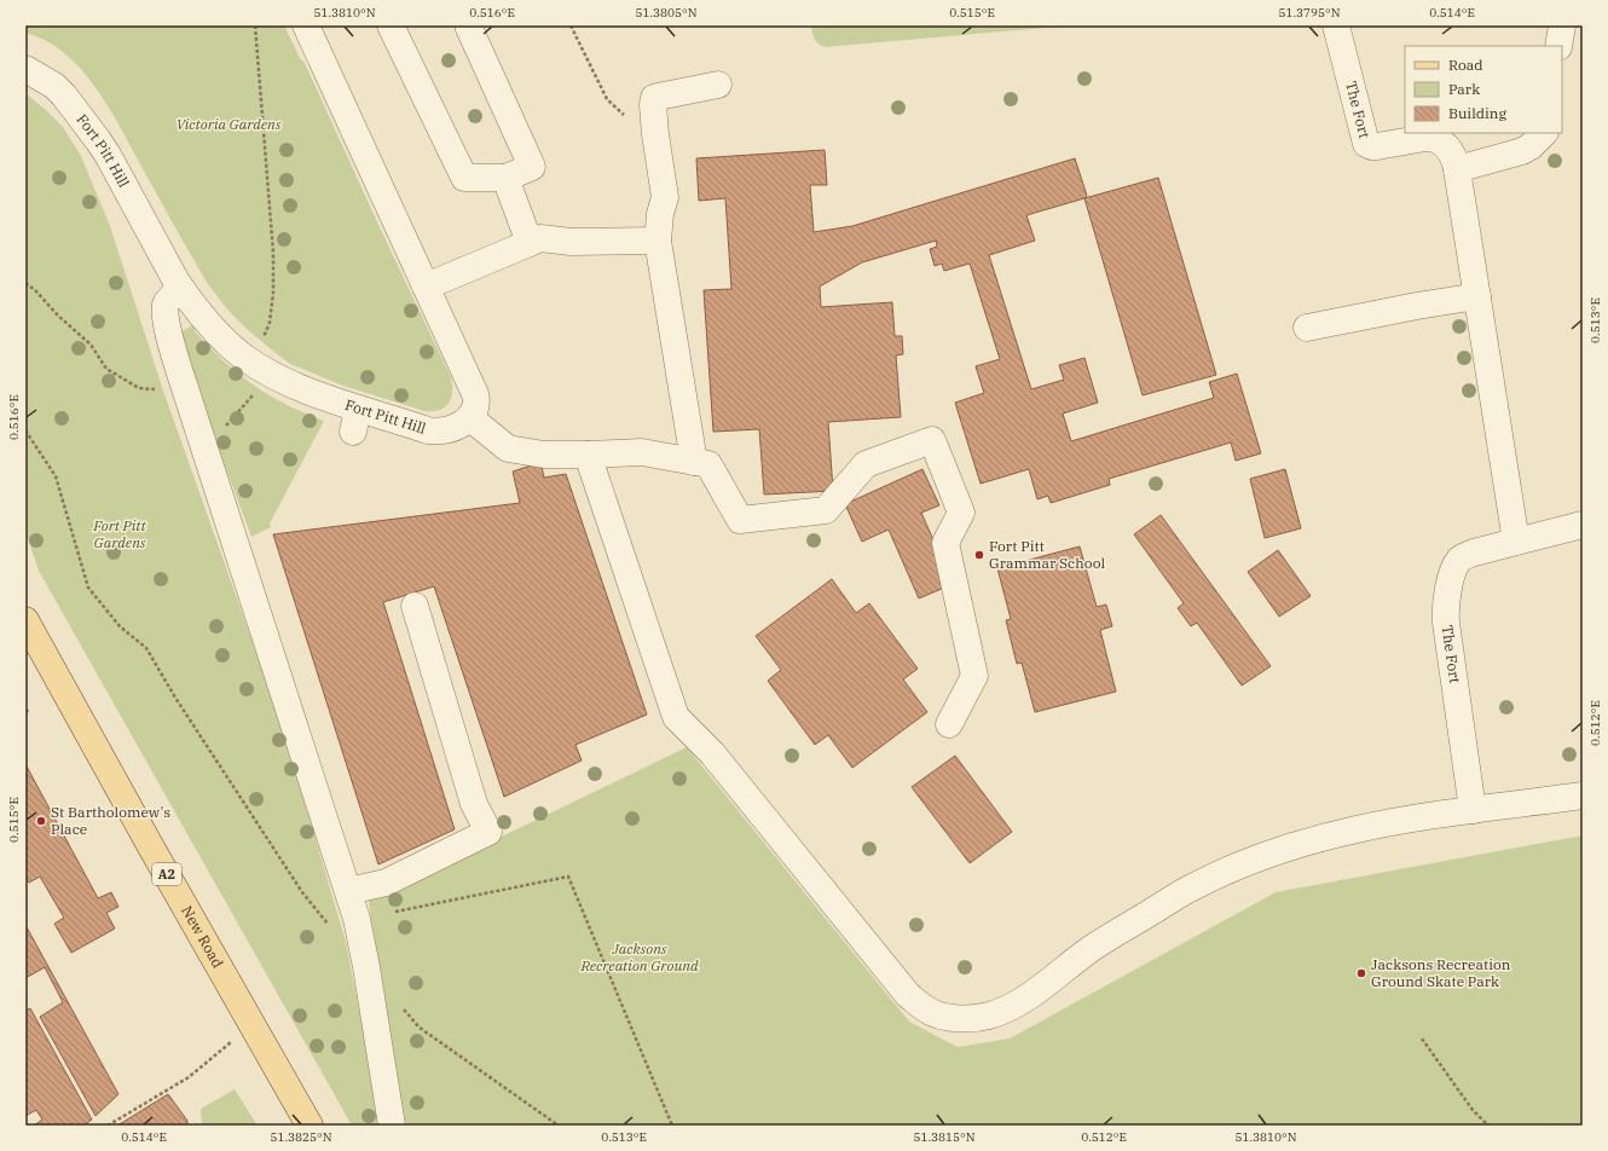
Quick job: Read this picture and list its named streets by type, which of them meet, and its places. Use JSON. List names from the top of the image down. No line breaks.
{"streets":{"main road":["A2","New Road"],"street":["The Fort","Fort Pitt Hill"]},"parks":["Victoria Gardens","Fort Pitt Gardens","Jacksons Recreation Ground"],"places":["Fort Pitt Grammar School","St Bartholomew's Place","Jacksons Recreation Ground Skate Park"],"legend":["Road","Park","Building"],"coordinates":["51.3810°N","0.516°E","51.3805°N","0.515°E","51.3795°N","0.514°E","0.513°E","0.512°E","51.3825°N","51.3815°N"]}
